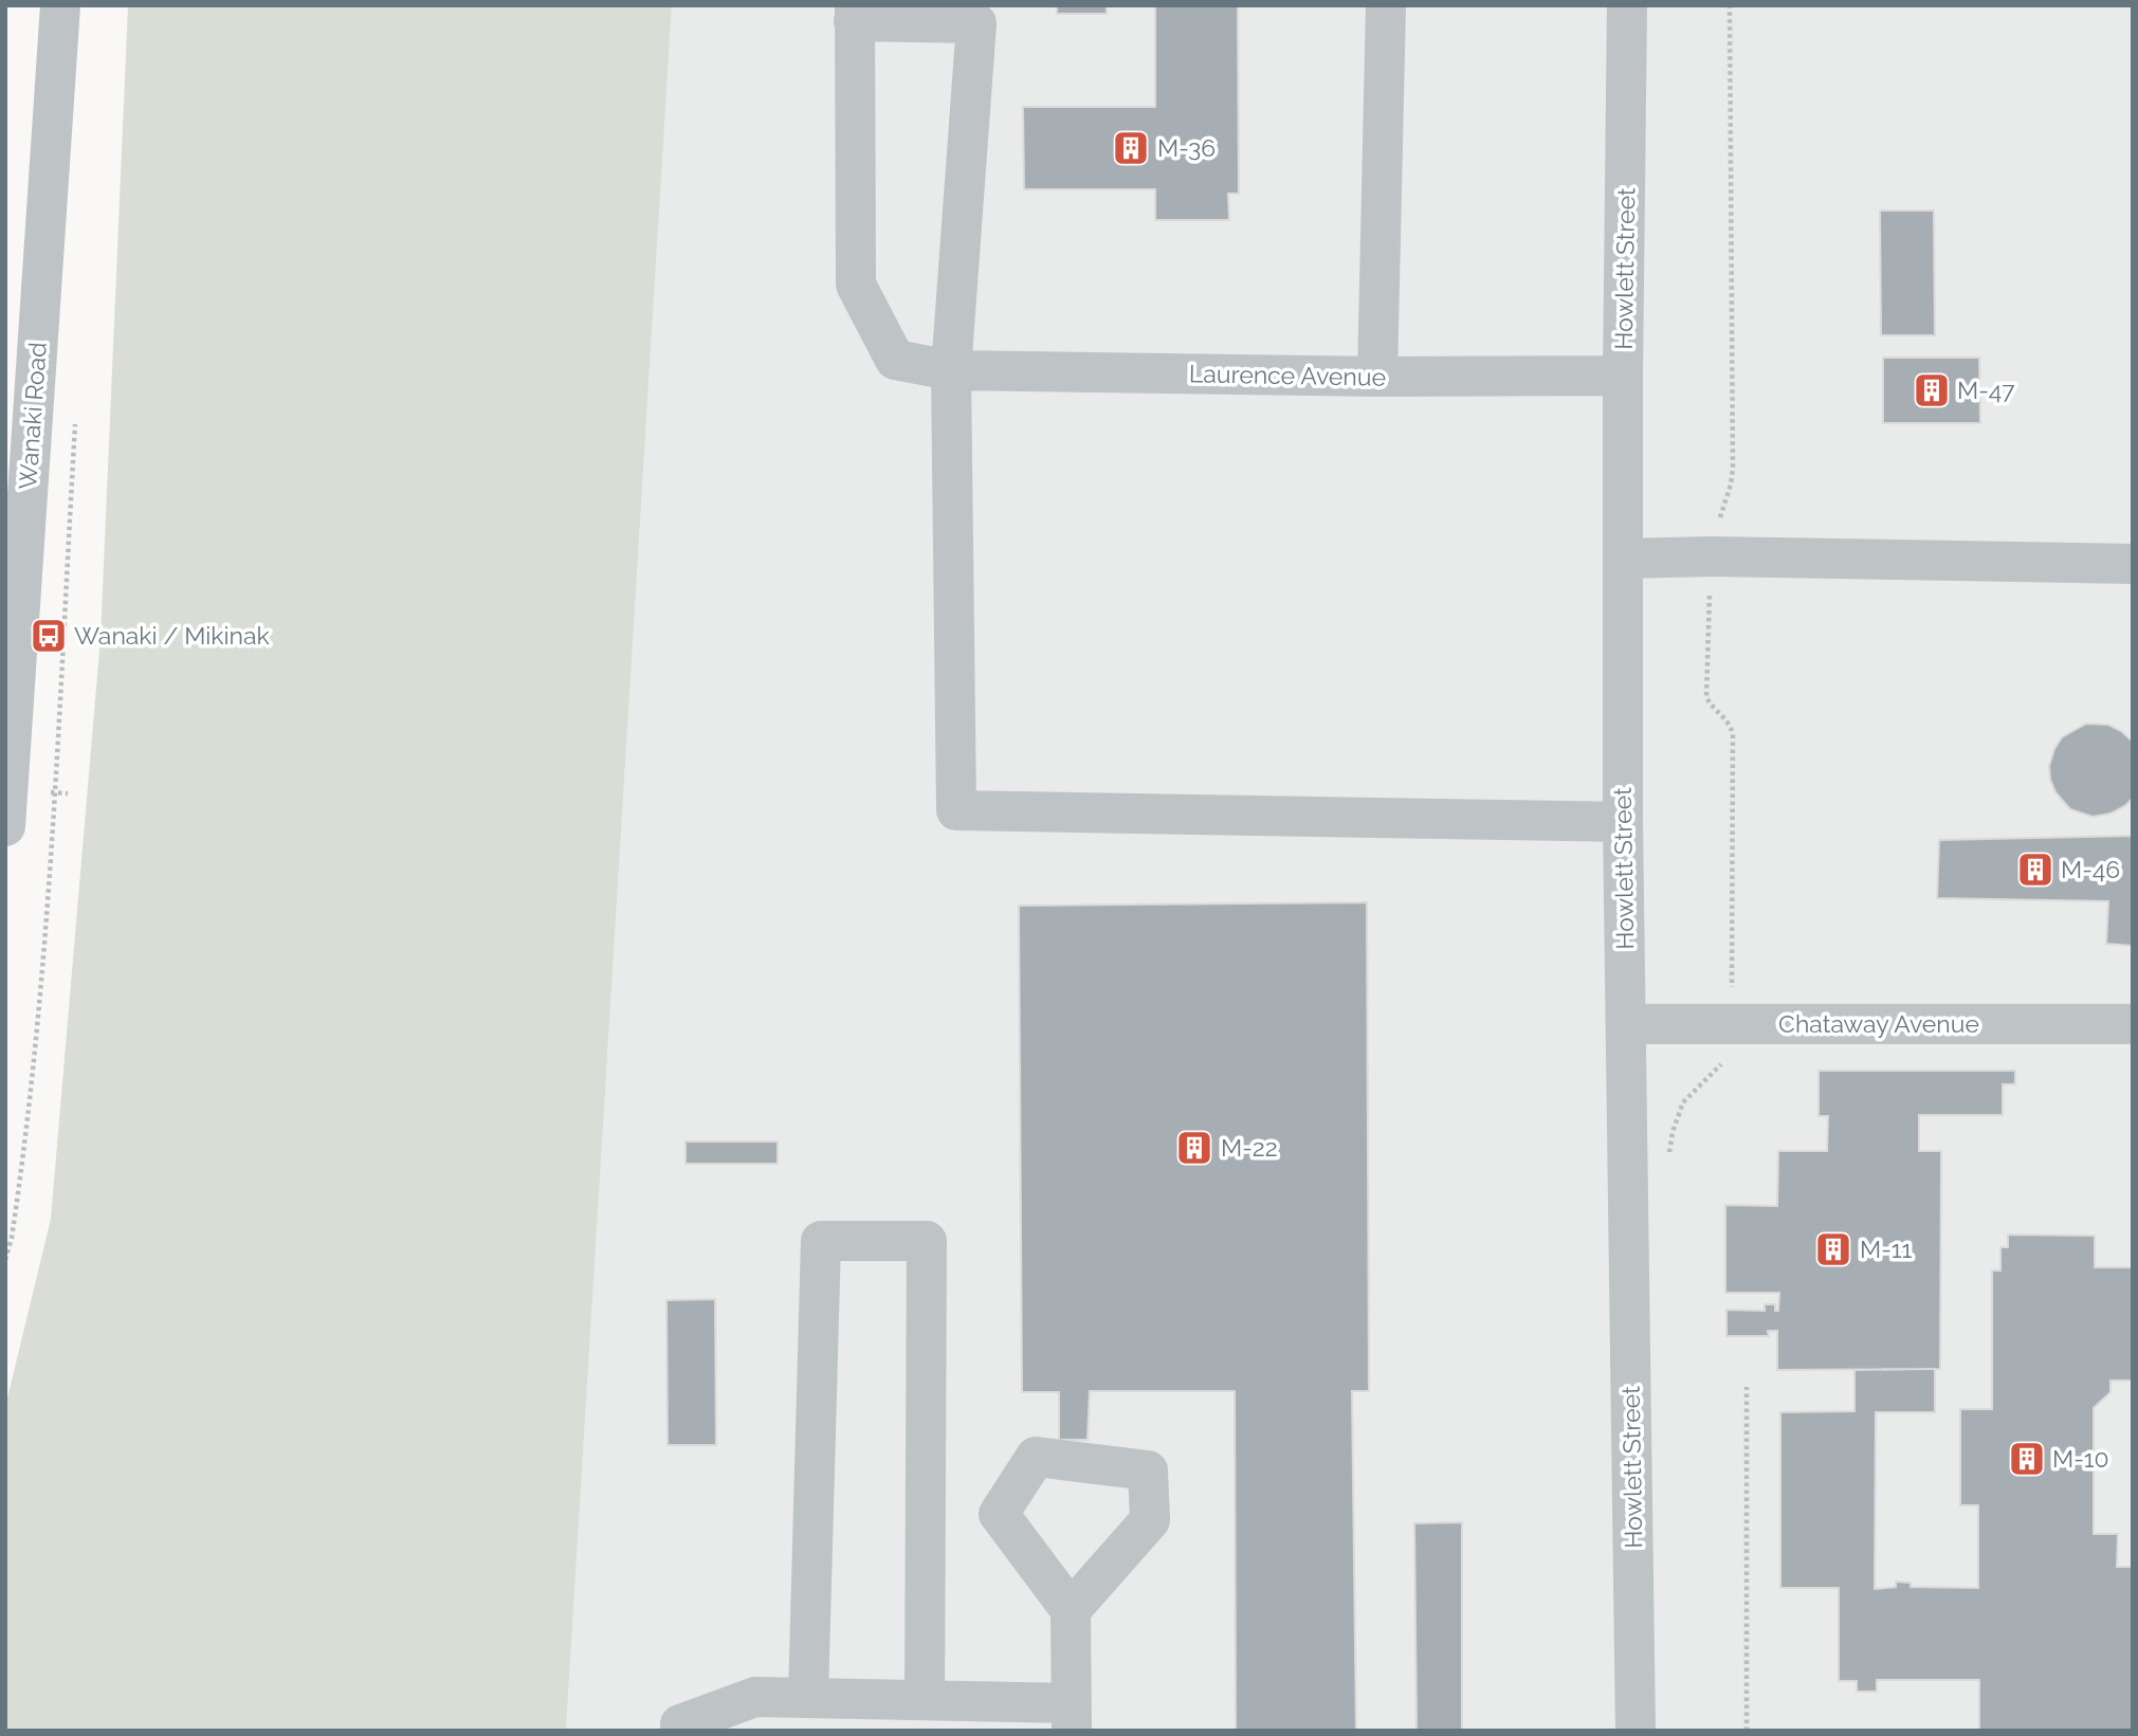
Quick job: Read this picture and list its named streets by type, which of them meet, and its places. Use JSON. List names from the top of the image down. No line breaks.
{"streets":{"street":["Howlett Street","Laurence Avenue","Wanaki Road","Chataway Avenue"]},"crossings":[["Howlett Street","Laurence Avenue"],["Howlett Street","Chataway Avenue"]],"places":{"building":["M-36","M-47","M-46","M-22","M-11","M-10"],"bus stop":["Wanaki / Mikinak"]}}
